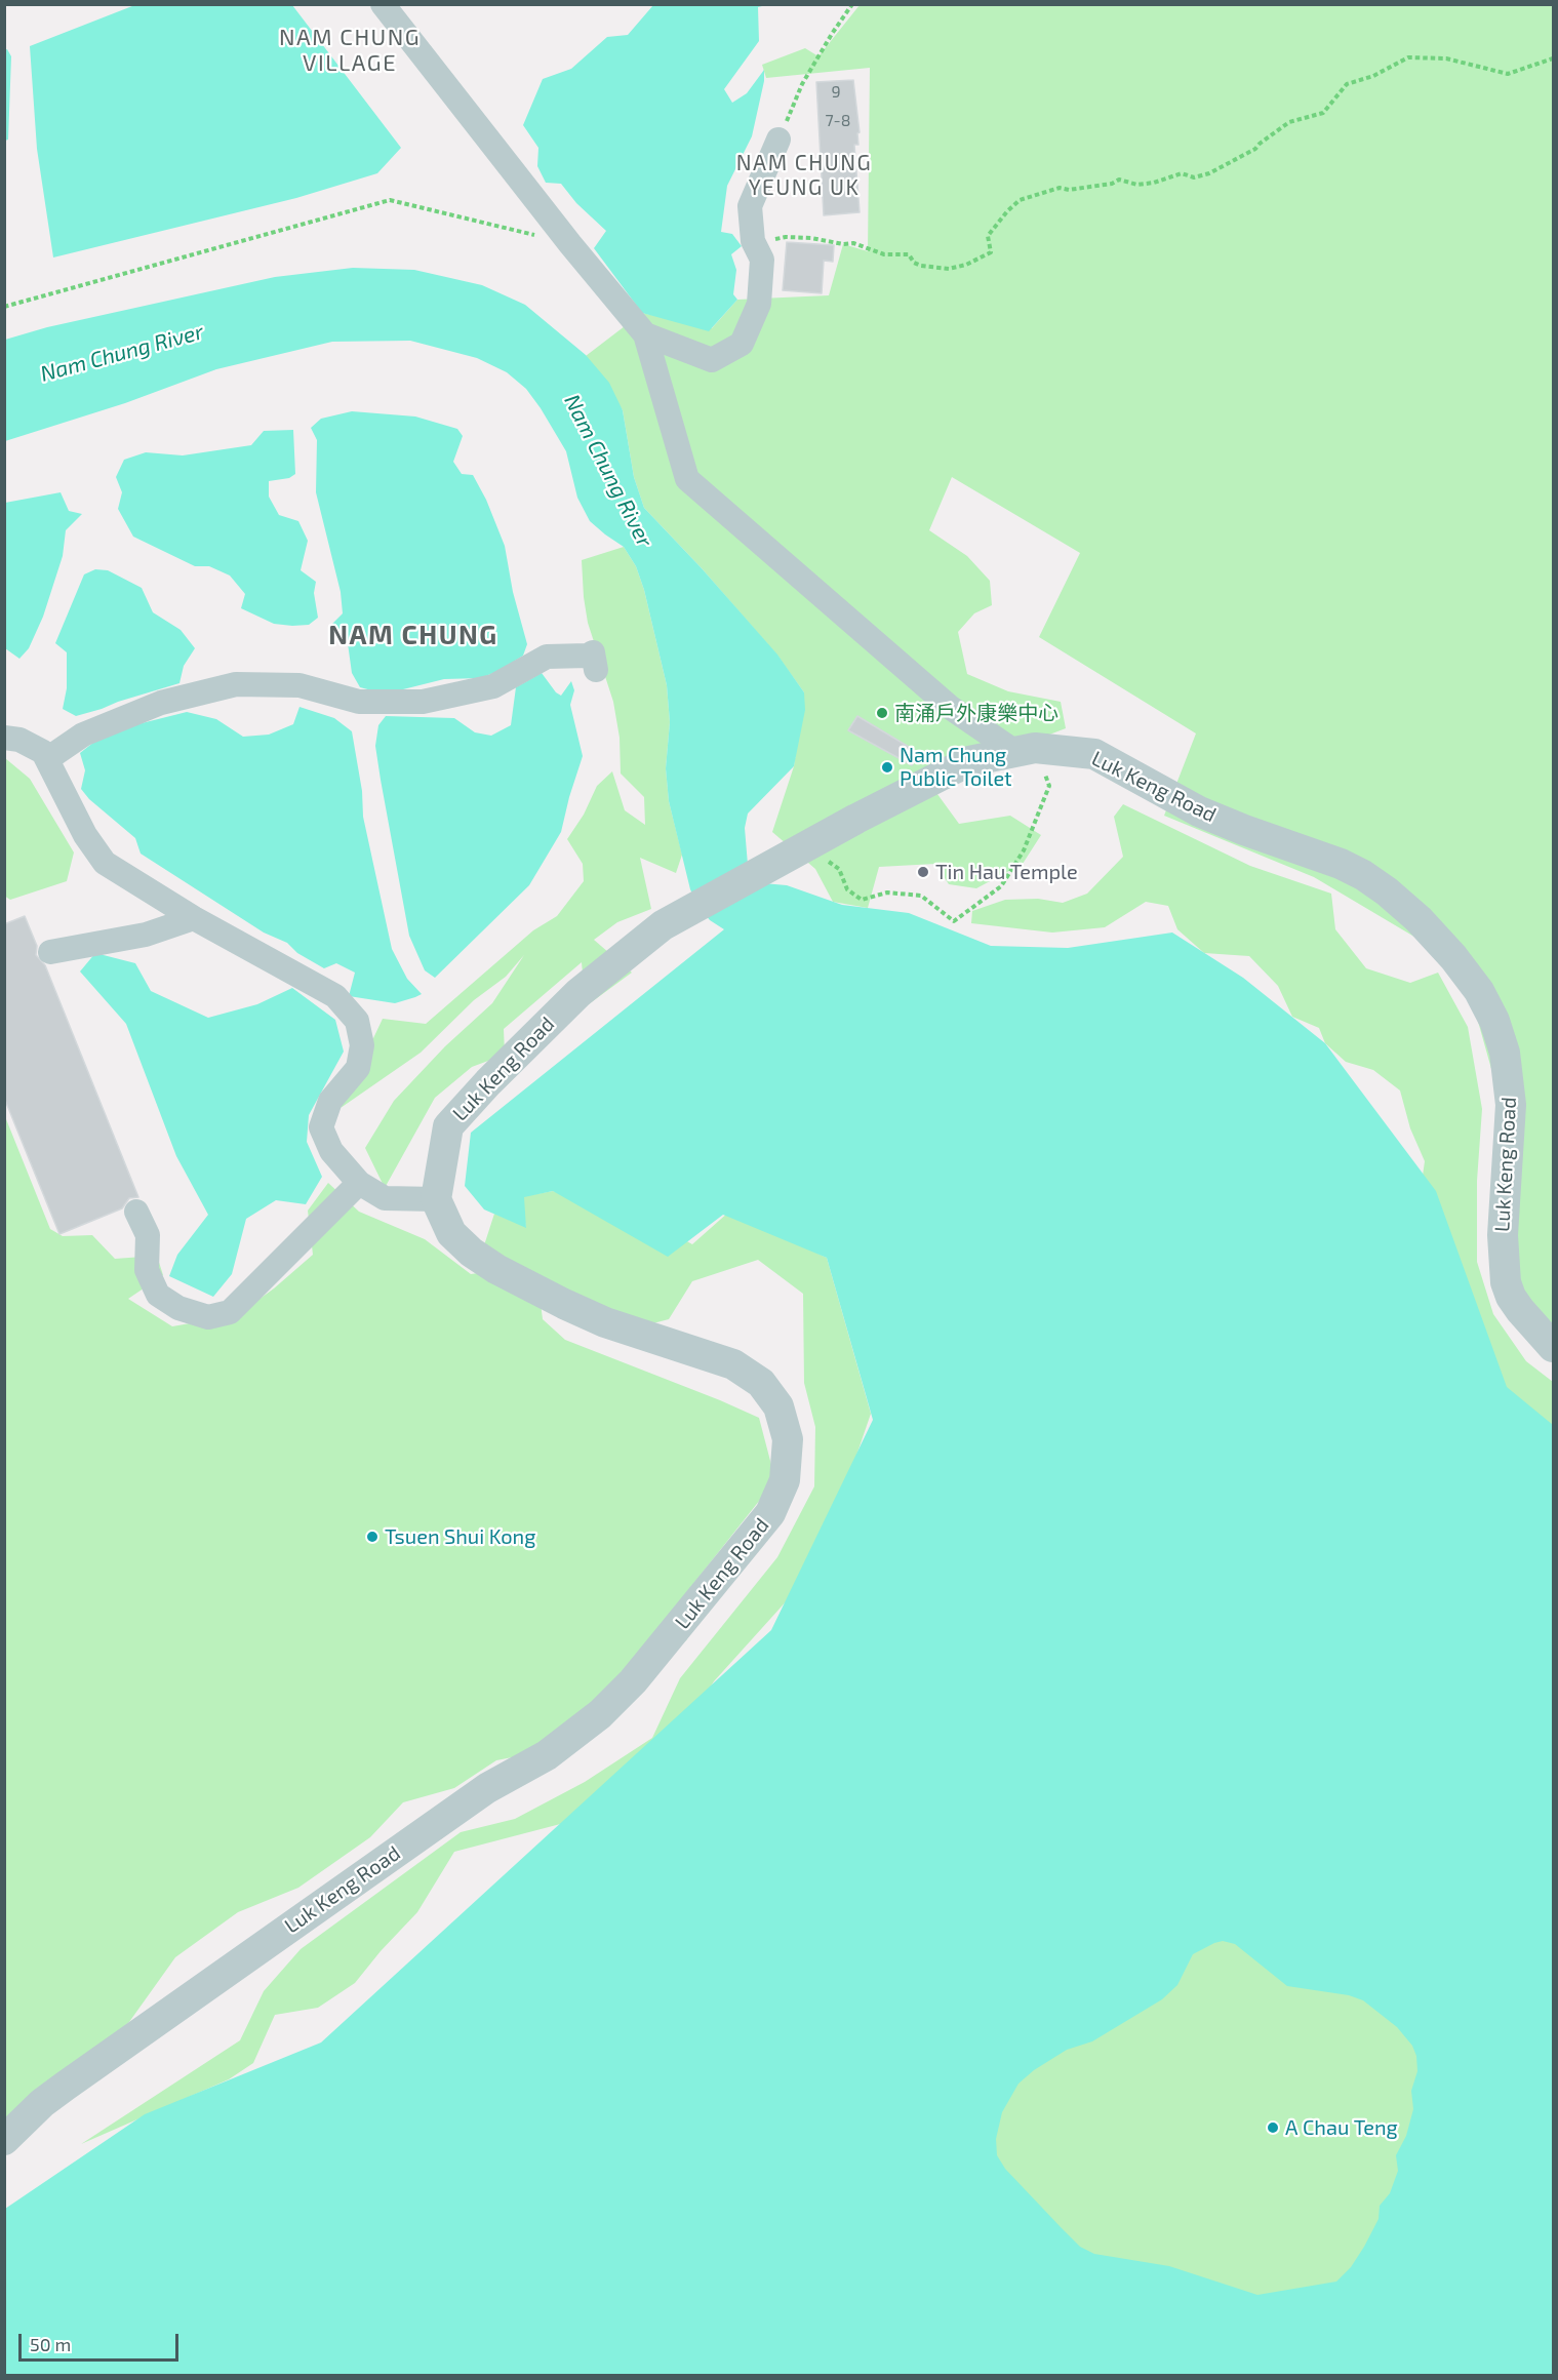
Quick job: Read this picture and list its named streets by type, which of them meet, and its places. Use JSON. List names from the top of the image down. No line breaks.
{"streets":{"street":["Luk Keng Road"]},"districts":["NAM CHUNG VILLAGE","NAM CHUNG YEUNG UK","NAM CHUNG"],"water":["Nam Chung River"],"places":["南涌戶外康樂中心","Nam Chung Public Toilet","Tin Hau Temple","Tsuen Shui Kong","A Chau Teng"],"house_numbers":["9","7-8"],"scale_bar":"50 m"}
